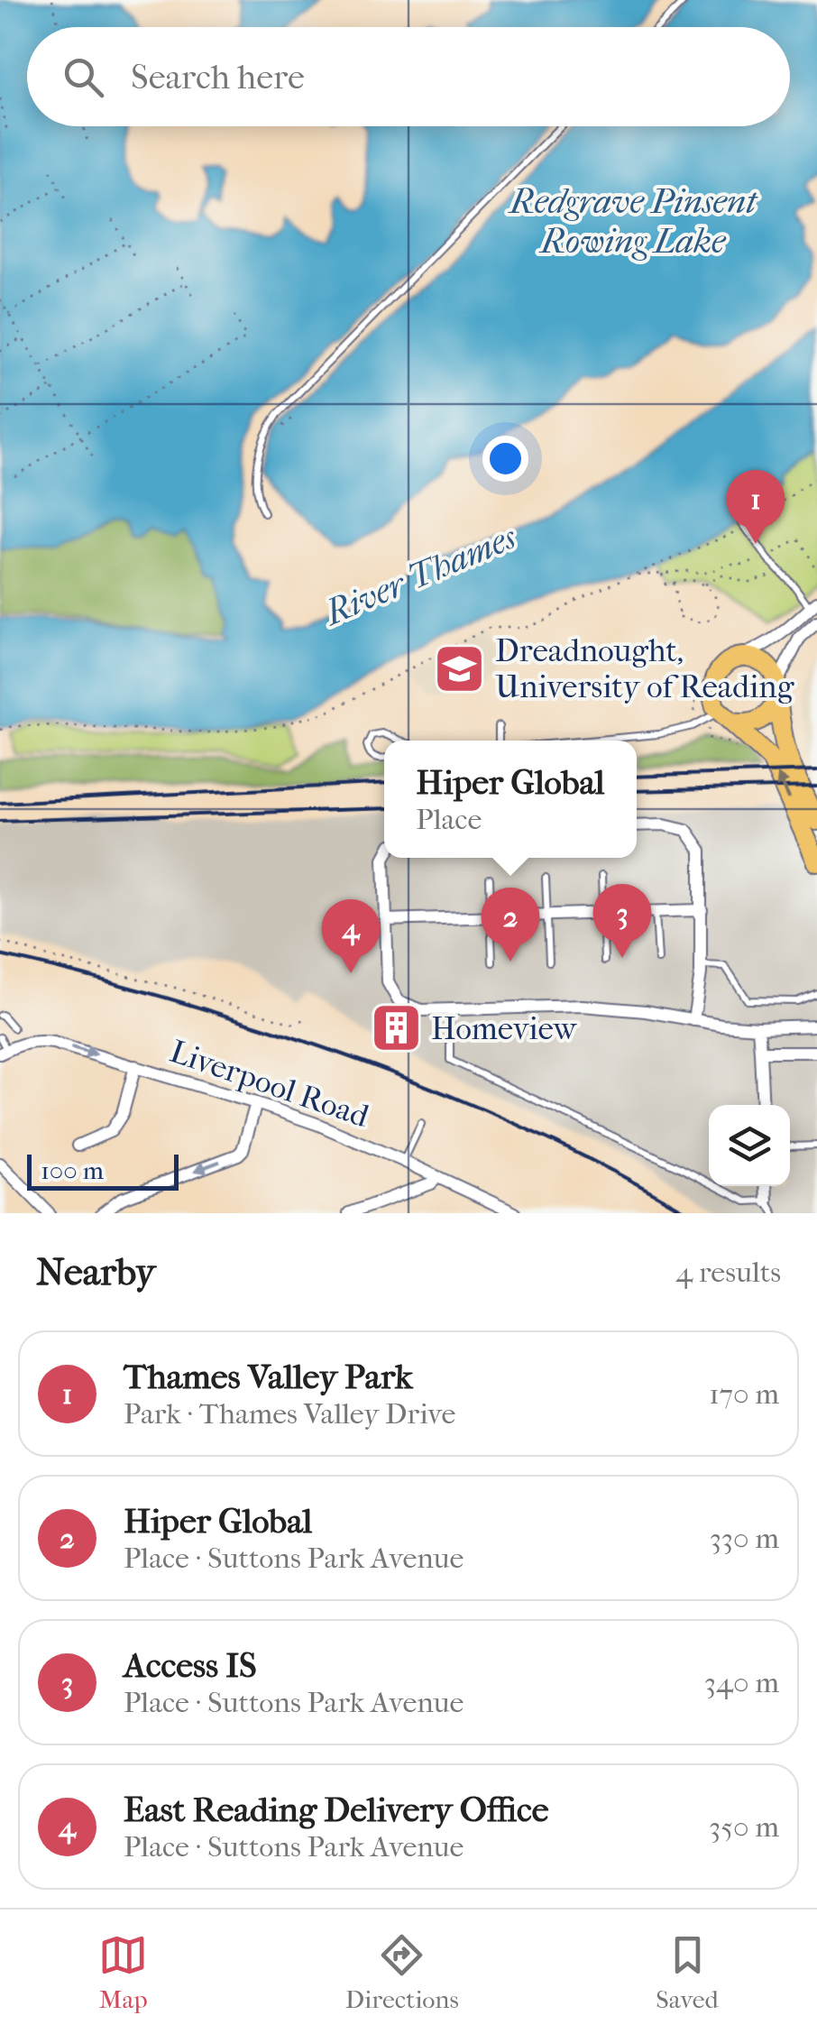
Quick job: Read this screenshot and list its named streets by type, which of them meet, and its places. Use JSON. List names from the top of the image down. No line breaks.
{"streets":{"street":["Liverpool Road"]},"water":["Redgrave Pinsent Rowing Lake","River Thames"],"places":{"school or university":["Dreadnought, University of Reading"],"building":["Homeview"]},"scale_bar":"100 m","page":{"search":"Search here","pins":["1","3","2","4"],"popup":["Hiper Global","Place"],"scale":"100 m","heading":["Nearby","4 results"],"list":[{"mark":"1","name":"Thames Valley Park","note":"Park · Thames Valley Drive","value":"170 m"},{"mark":"2","name":"Hiper Global","note":"Place · Suttons Park Avenue","value":"330 m"},{"mark":"3","name":"Access IS","note":"Place · Suttons Park Avenue","value":"340 m"},{"mark":"4","name":"East Reading Delivery Office","note":"Place · Suttons Park Avenue","value":"350 m"}],"nav":["Map","Directions","Saved"]}}
